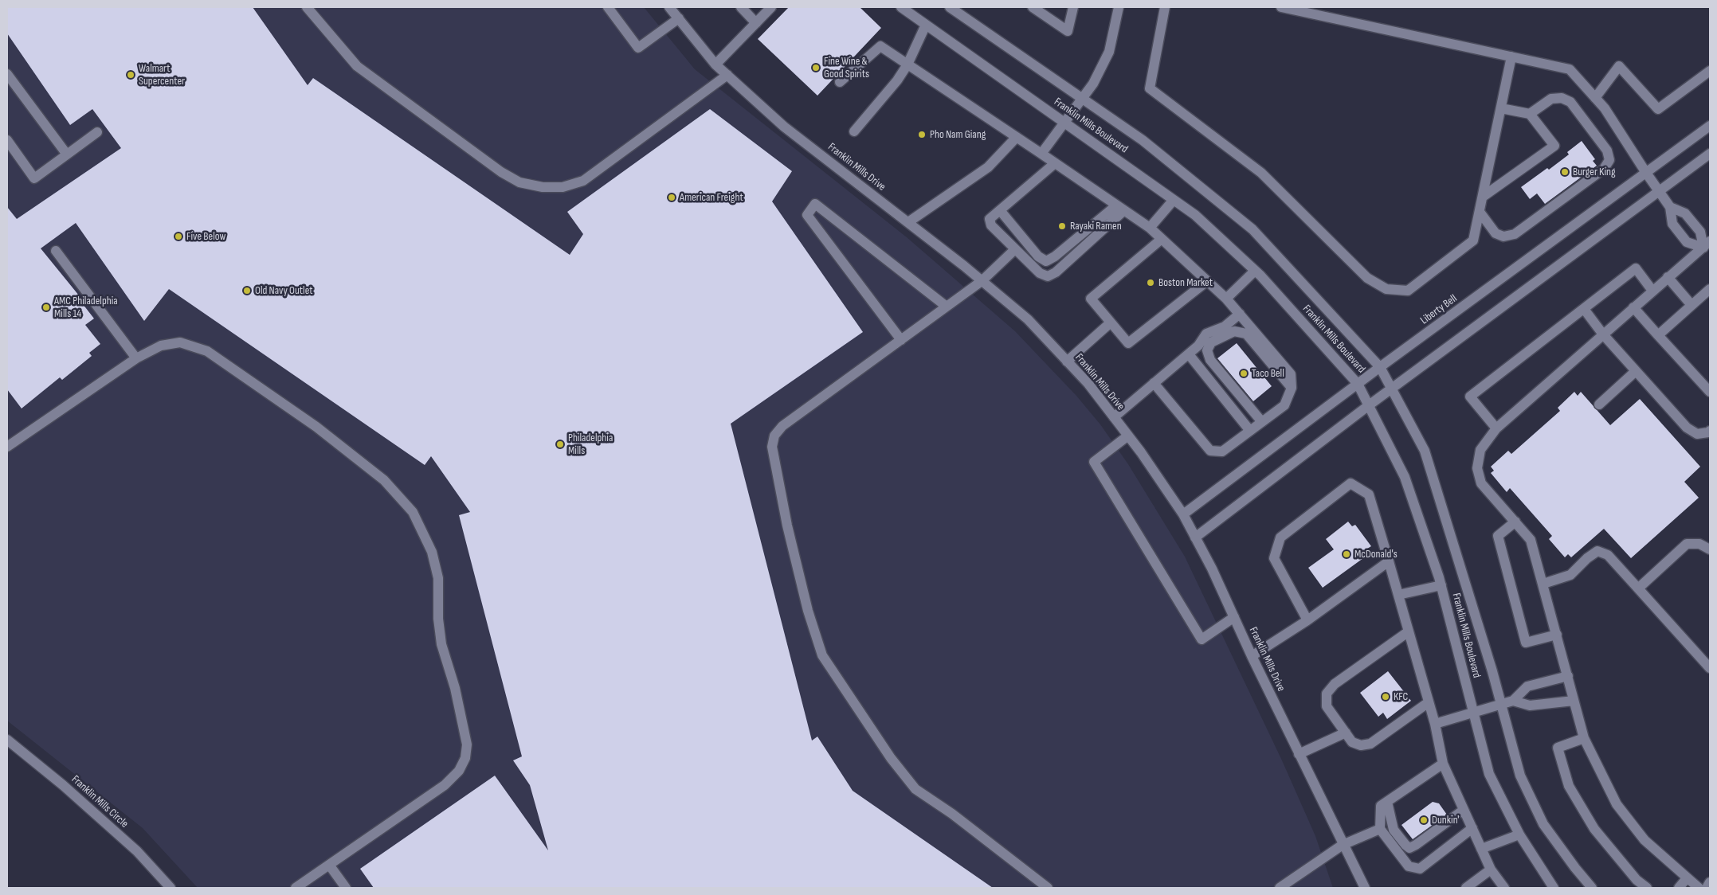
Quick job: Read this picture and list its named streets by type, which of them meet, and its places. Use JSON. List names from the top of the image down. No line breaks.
{"streets":{"street":["Franklin Mills Boulevard","Franklin Mills Drive","Liberty Bell","Franklin Mills Circle"]},"crossings":[["Franklin Mills Boulevard","Liberty Bell"],["Franklin Mills Drive","Liberty Bell"]],"places":["Fine Wine & Good Spirits","Walmart Supercenter","Pho Nam Giang","Burger King","American Freight","Rayaki Ramen","Five Below","Boston Market","Old Navy Outlet","AMC Philadelphia Mills 14","Taco Bell","Philadelphia Mills","McDonald's","KFC","Dunkin'"]}
